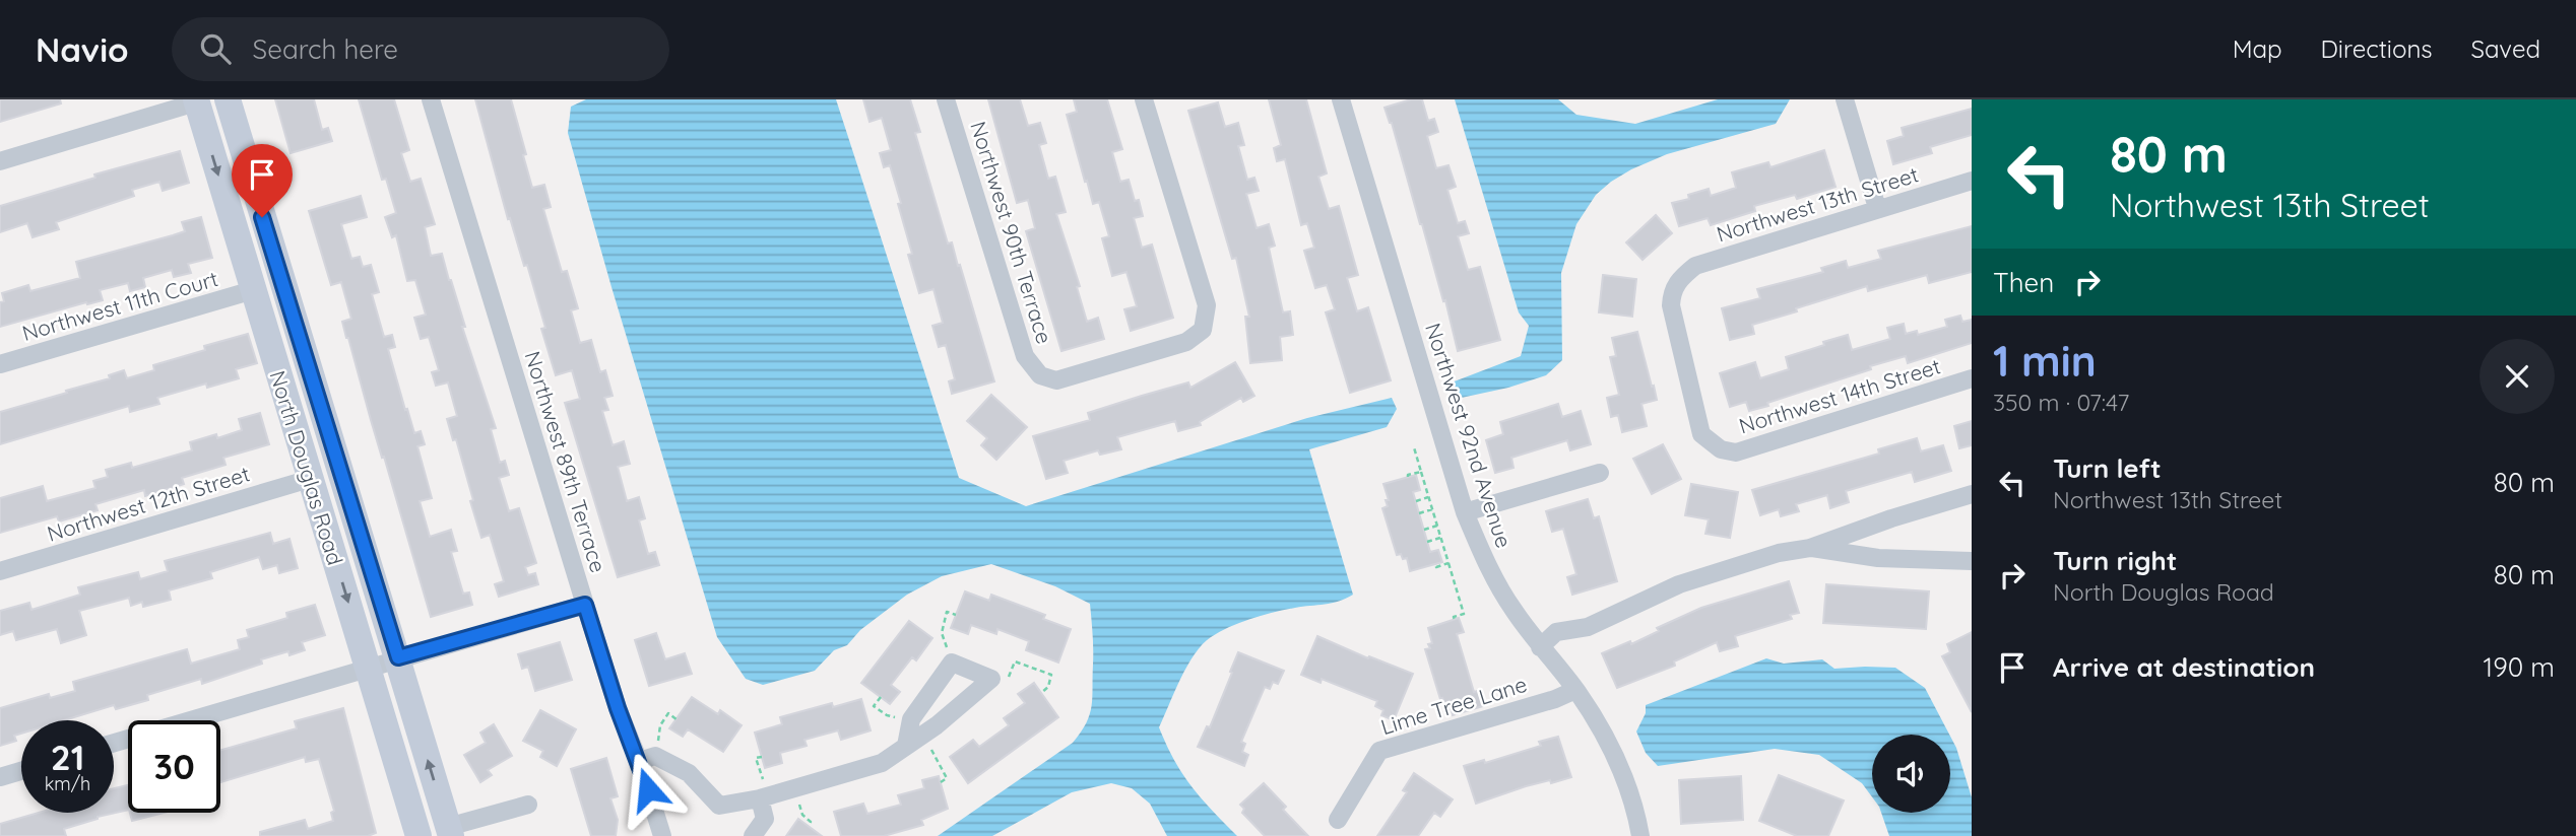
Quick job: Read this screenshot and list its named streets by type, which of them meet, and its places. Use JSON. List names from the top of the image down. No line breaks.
{"streets":{"main road":["North Douglas Road"],"street":["Northwest 13th Street","Northwest 90th Terrace","Northwest 11th Court","Northwest 14th Street","Northwest 92nd Avenue","Northwest 89th Terrace","Northwest 12th Street","Lime Tree Lane"]},"crossings":[["Northwest 13th Street","Northwest 14th Street"],["Northwest 11th Court","North Douglas Road"],["Northwest 92nd Avenue","Lime Tree Lane"],["North Douglas Road","Northwest 12th Street"]],"page":{"header":"Navio","search":"Search here","nav":["Map","Directions","Saved"],"turn":["80 m","Northwest 13th Street"],"then":"Then","heading":["1 min","350 m · 07:47"],"list":[{"name":"Turn left","note":"Northwest 13th Street","value":"80 m"},{"name":"Turn right","note":"North Douglas Road","value":"80 m"},{"name":"Arrive at destination","value":"190 m"}],"speed":"21 km/h","limit":"30"}}
